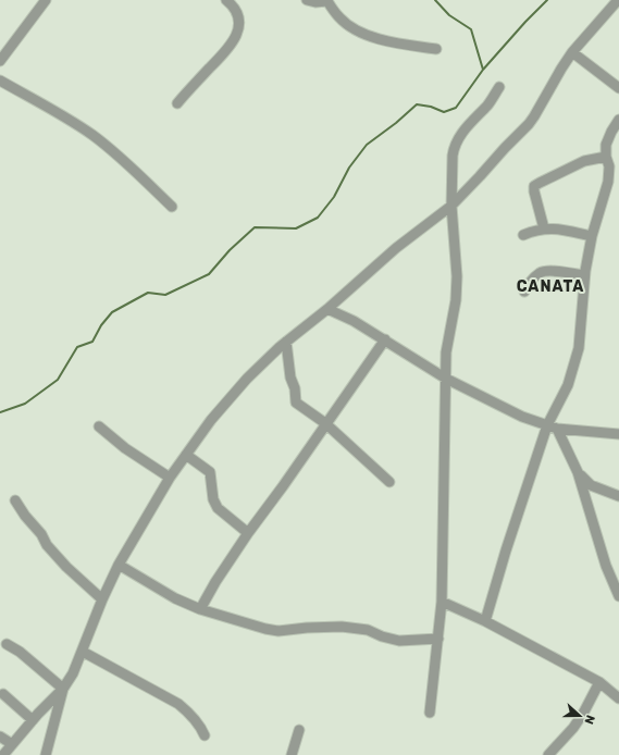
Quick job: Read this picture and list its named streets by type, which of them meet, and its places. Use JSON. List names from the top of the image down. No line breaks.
{"districts":["CANATA"],"north":"right"}
